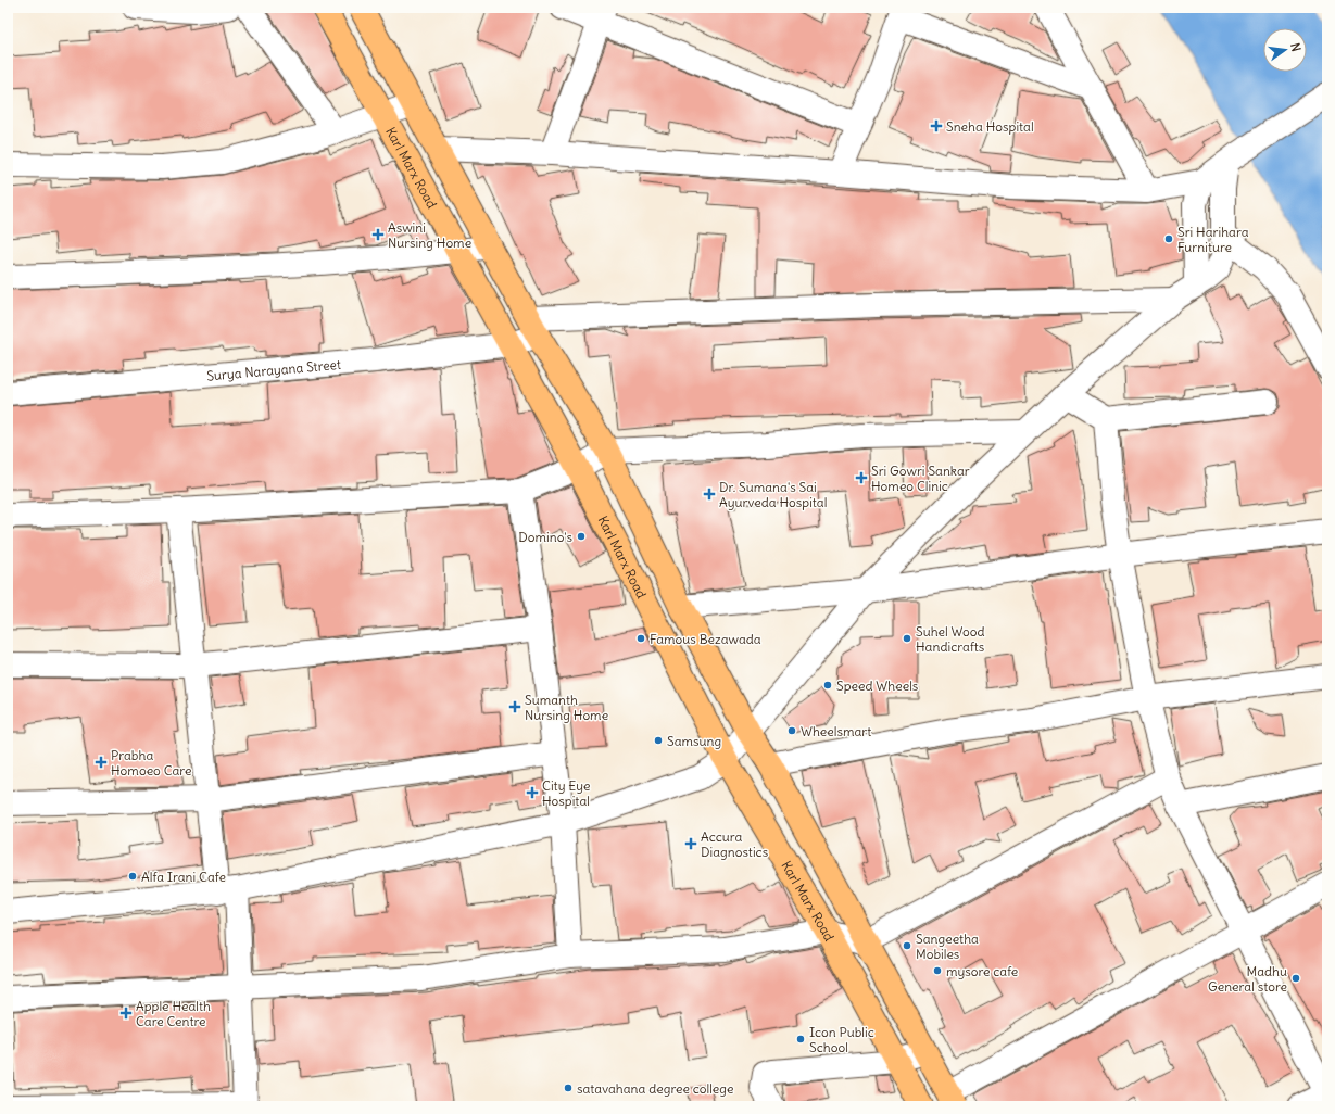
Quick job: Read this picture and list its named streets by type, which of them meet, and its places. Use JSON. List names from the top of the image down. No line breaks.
{"streets":{"main road":["Karl Marx Road"],"street":["Surya Narayana Street"]},"crossings":[["Karl Marx Road","Surya Narayana Street"]],"places":{"health":["Sneha Hospital","Aswini Nursing Home","Sri Gowri Sankar Homeo Clinic","Dr. Sumana's Sai Ayurveda Hospital","Sumanth Nursing Home","Prabha Homoeo Care","City Eye Hospital","Accura Diagnostics","Apple Health Care Centre"],"other":["Sri Harihara Furniture","Domino's","Famous Bezawada","Suhel Wood Handicrafts","Speed Wheels","Wheelsmart","Samsung","Alfa Irani Cafe","Sangeetha Mobiles","mysore cafe","Madhu General store","Icon Public School","satavahana degree college"]},"north":"right"}
